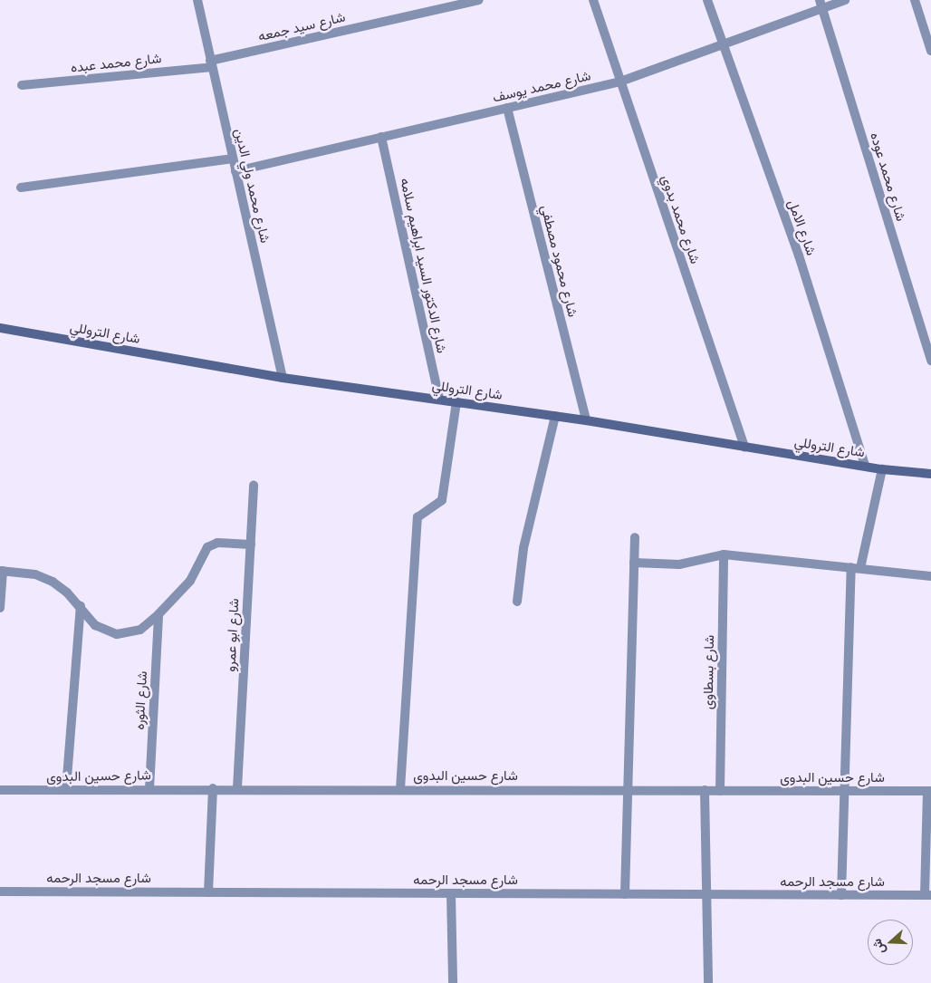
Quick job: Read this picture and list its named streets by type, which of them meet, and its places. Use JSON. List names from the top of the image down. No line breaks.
{"streets":{"street":["شارع سيد جمعه","شارع محمد عبده","شارع محمد يوسف","شارع محمد عوده","شارع محمد ولي الدين","شارع محمد بدوي","شارع الامل","شارع محمود مصطفي","شارع الدكتور السيد ابراهيم سلامه","شارع التروللي","شارع ابو عمرو","شارع بسطاوى","شارع الثوره","شارع حسين البدوى","شارع مسجد الرحمه"]},"crossings":[["شارع سيد جمعه","شارع محمد عبده"],["شارع سيد جمعه","شارع محمد ولي الدين"],["شارع محمد عبده","شارع محمد ولي الدين"],["شارع محمد يوسف","شارع محمد عوده"],["شارع محمد يوسف","شارع محمد ولي الدين"],["شارع محمد يوسف","شارع محمد بدوي"],["شارع محمد يوسف","شارع الامل"],["شارع محمد يوسف","شارع محمود مصطفي"],["شارع محمد يوسف","شارع الدكتور السيد ابراهيم سلامه"],["شارع محمد ولي الدين","شارع التروللي"],["شارع محمد بدوي","شارع التروللي"],["شارع الامل","شارع التروللي"],["شارع محمود مصطفي","شارع التروللي"],["شارع الدكتور السيد ابراهيم سلامه","شارع التروللي"],["شارع ابو عمرو","شارع حسين البدوى"],["شارع بسطاوى","شارع حسين البدوى"],["شارع الثوره","شارع حسين البدوى"]],"north":"left"}
